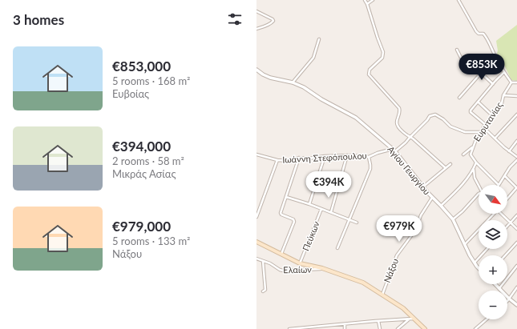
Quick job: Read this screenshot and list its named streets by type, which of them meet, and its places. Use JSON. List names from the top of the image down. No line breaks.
{"streets":{"street":["Ευρυτανίας","Ιωάννη Στεφόπουλου","Αγίου Γεωργίου","Πεύκων","Ελαίων","Νάξου"]},"crossings":[["Ιωάννη Στεφόπουλου","Αγίου Γεωργίου"],["Αγίου Γεωργίου","Νάξου"]],"north":"bottom right","page":{"heading":"3 homes","list":[{"name":"€853,000","note":"5 rooms · 168 m² · Ευβοίας"},{"name":"€394,000","note":"2 rooms · 58 m² · Μικράς Ασίας"},{"name":"€979,000","note":"5 rooms · 133 m² · Νάξου"}],"price":["€853K","€394K","€979K"],"map_buttons":["+","−"]}}
